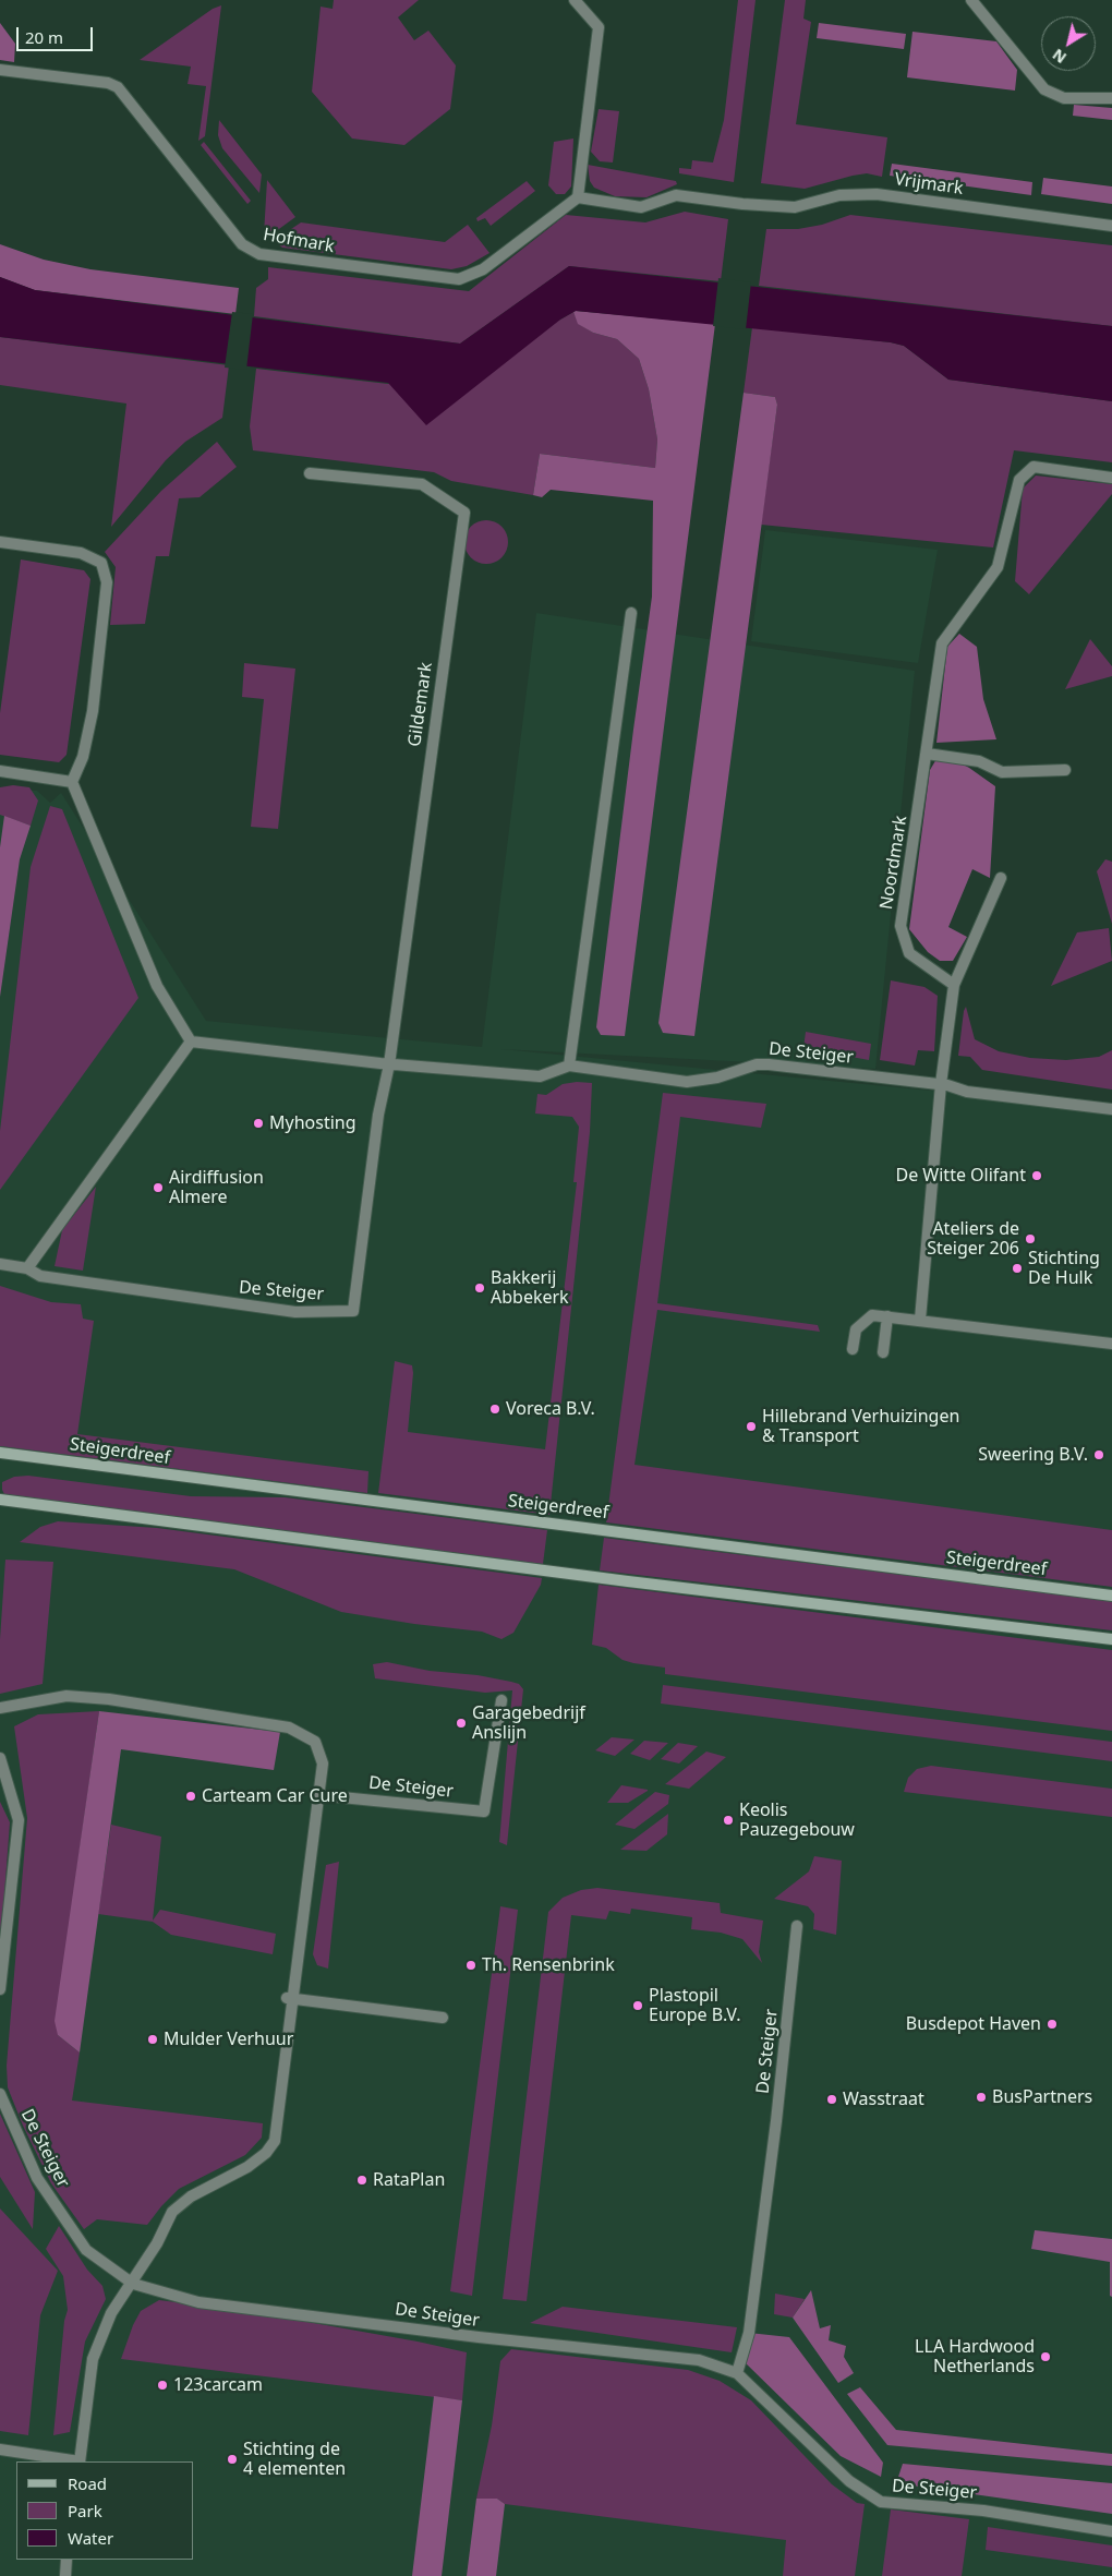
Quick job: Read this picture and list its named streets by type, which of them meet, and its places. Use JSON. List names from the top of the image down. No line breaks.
{"streets":{"main road":["Steigerdreef"],"street":["Vrijmark","Hofmark","Gildemark","Noordmark","De Steiger"]},"crossings":[["Vrijmark","Hofmark"],["Gildemark","De Steiger"]],"places":["Myhosting","De Witte Olifant","Airdiffusion Almere","Ateliers de Steiger 206","Stichting De Hulk","Bakkerij Abbekerk","Voreca B.V.","Hillebrand Verhuizingen & Transport","Sweering B.V.","Garagebedrijf Anslijn","Carteam Car Cure","Keolis Pauzegebouw","Th. Rensenbrink","Plastopil Europe B.V.","Busdepot Haven","Mulder Verhuur","BusPartners","Wasstraat","RataPlan","LLA Hardwood Netherlands","123carcam","Stichting de 4 elementen"],"legend":["Road","Park","Water"],"scale_bar":"20 m","north":"bottom left"}
